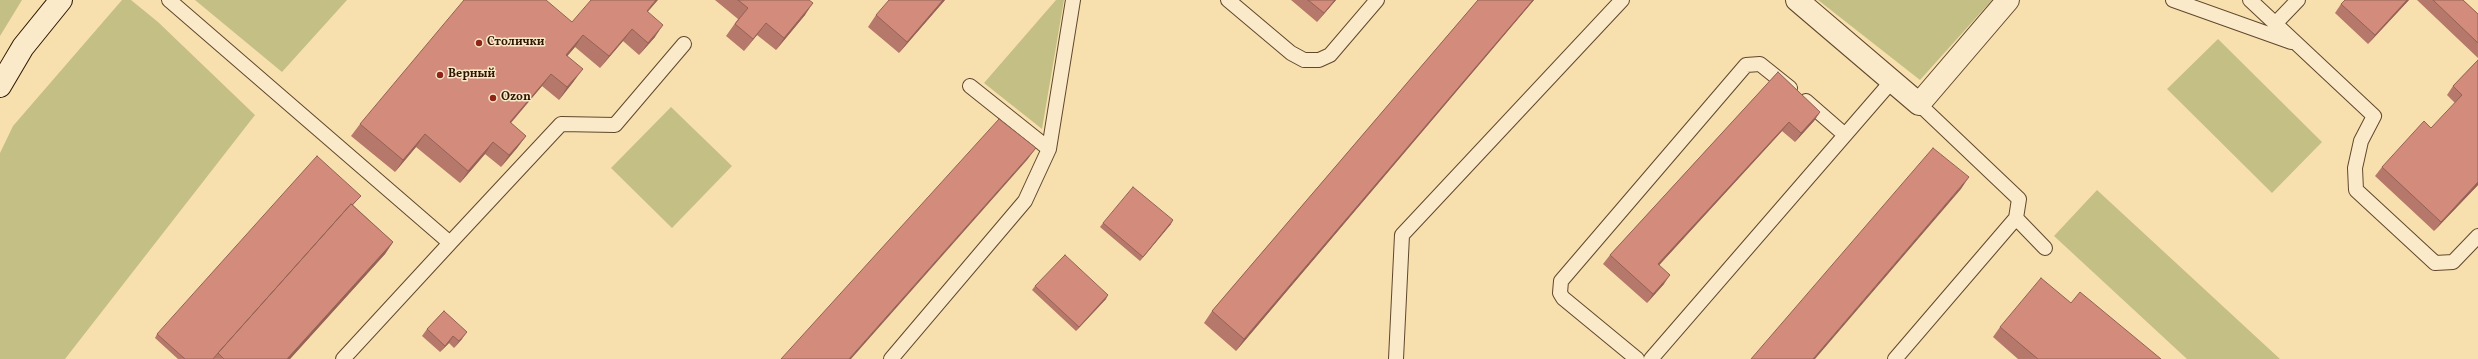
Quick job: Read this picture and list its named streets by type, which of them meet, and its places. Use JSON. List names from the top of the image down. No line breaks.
{"places":["Столички","Верный","Ozon"]}
